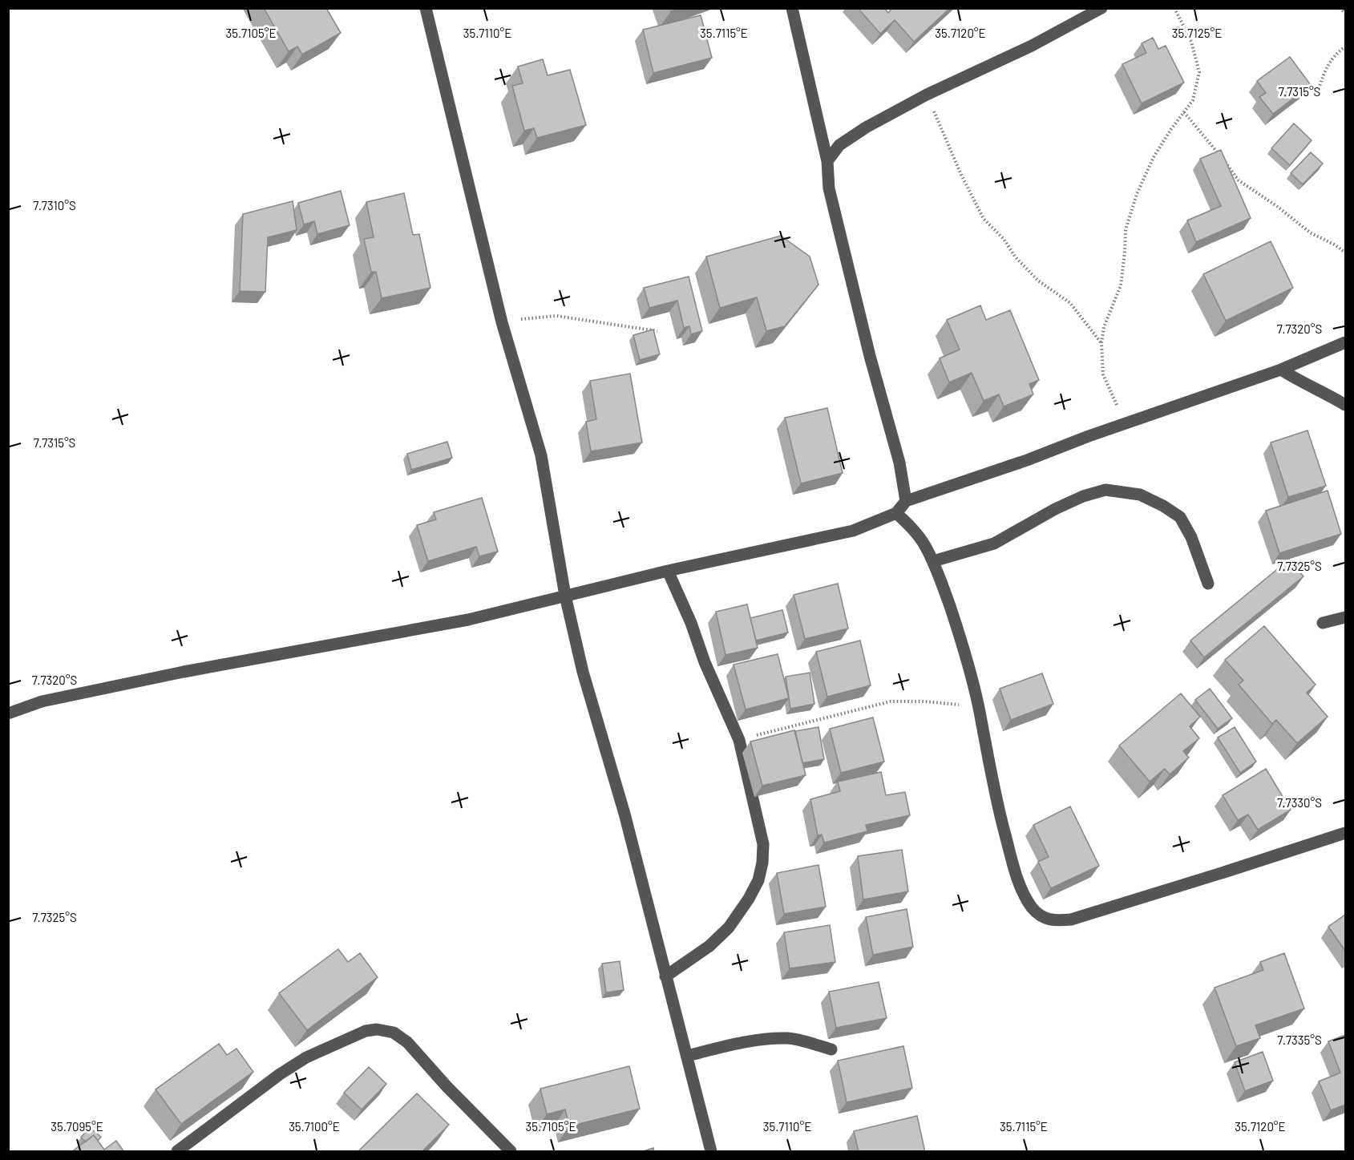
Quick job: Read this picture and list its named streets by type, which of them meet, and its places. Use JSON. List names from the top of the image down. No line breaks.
{"coordinates":["35.7105°E","35.7110°E","35.7115°E","35.7120°E","35.7125°E","7.7315°S","7.7310°S","7.7320°S","7.7325°S","7.7330°S","7.7335°S","35.7095°E","35.7100°E"]}
